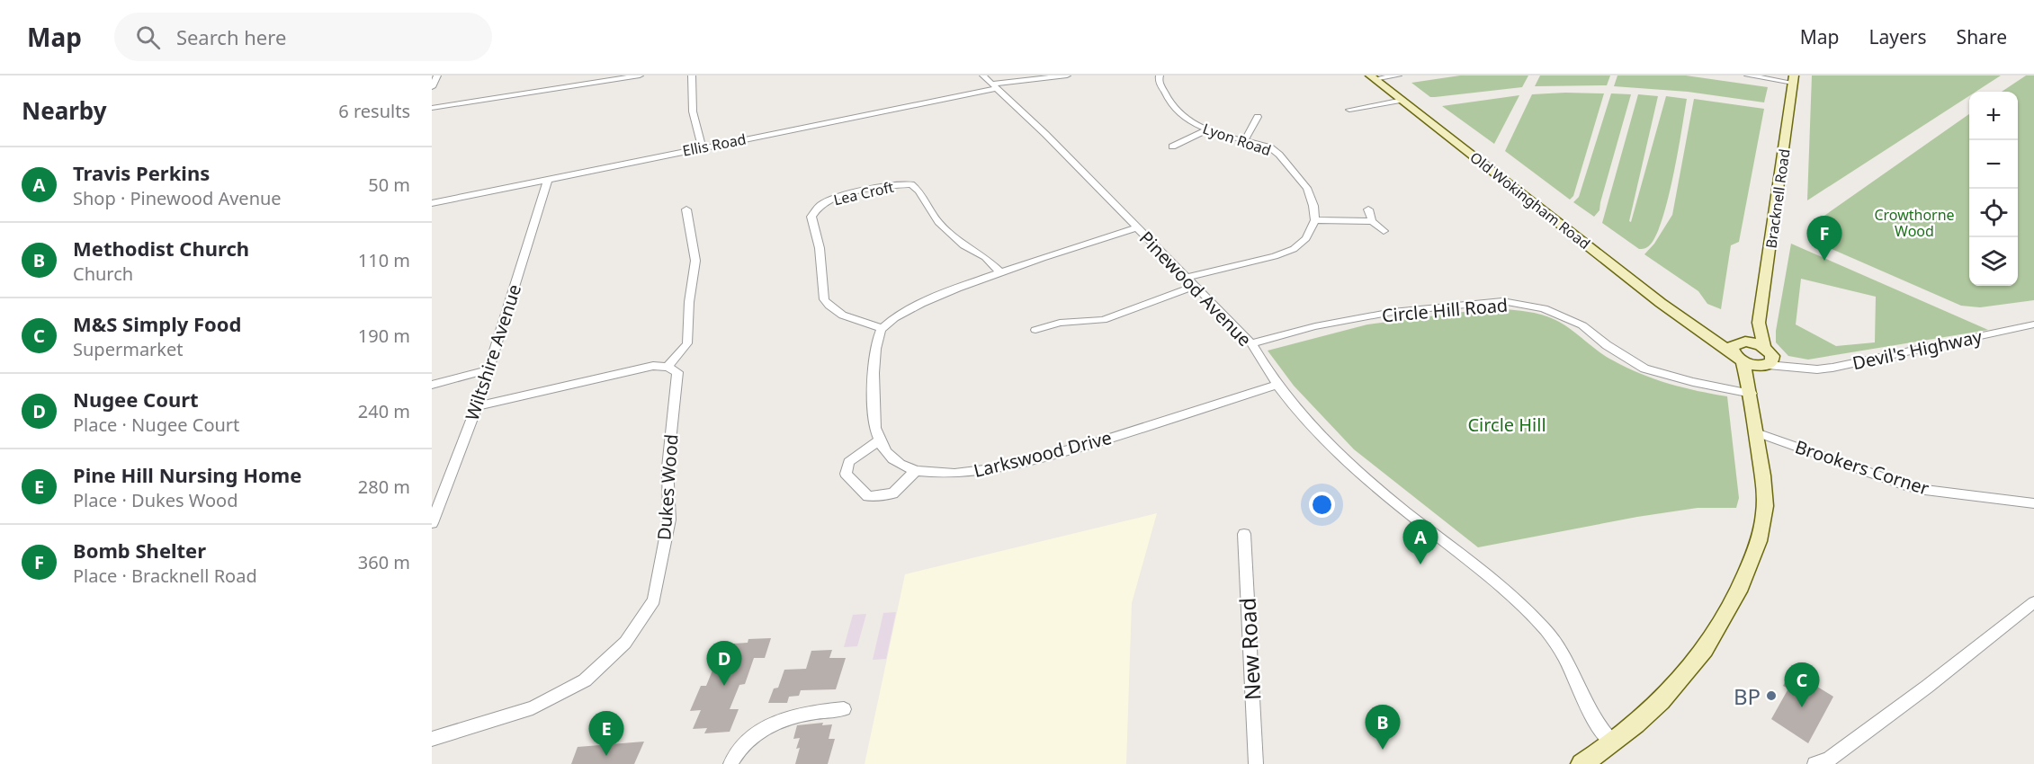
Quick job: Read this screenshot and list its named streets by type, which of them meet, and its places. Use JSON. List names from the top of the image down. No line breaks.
{"streets":{"main road":["Bracknell Road","Old Wokingham Road"],"street":["Lyon Road","Ellis Road","Lea Croft","Pinewood Avenue","Circle Hill Road","Devil's Highway","Wiltshire Avenue","Larkswood Drive","Brookers Corner","Dukes Wood","New Road"]},"crossings":[["Ellis Road","Pinewood Avenue"],["Ellis Road","Wiltshire Avenue"],["Bracknell Road","Old Wokingham Road"],["Bracknell Road","Devil's Highway"],["Pinewood Avenue","Circle Hill Road"],["Pinewood Avenue","Larkswood Drive"]],"parks":["Crowthorne Wood","Circle Hill"],"places":["BP"],"page":{"header":"Map","search":"Search here","nav":["Map","Layers","Share"],"heading":["Nearby","6 results"],"map_buttons":["+","−"],"list":[{"mark":"A","name":"Travis Perkins","note":"Shop · Pinewood Avenue","value":"50 m"},{"mark":"B","name":"Methodist Church","note":"Church","value":"110 m"},{"mark":"C","name":"M&S Simply Food","note":"Supermarket","value":"190 m"},{"mark":"D","name":"Nugee Court","note":"Place · Nugee Court","value":"240 m"},{"mark":"E","name":"Pine Hill Nursing Home","note":"Place · Dukes Wood","value":"280 m"},{"mark":"F","name":"Bomb Shelter","note":"Place · Bracknell Road","value":"360 m"}],"pins":["F","A","D","C","B","E"]}}
